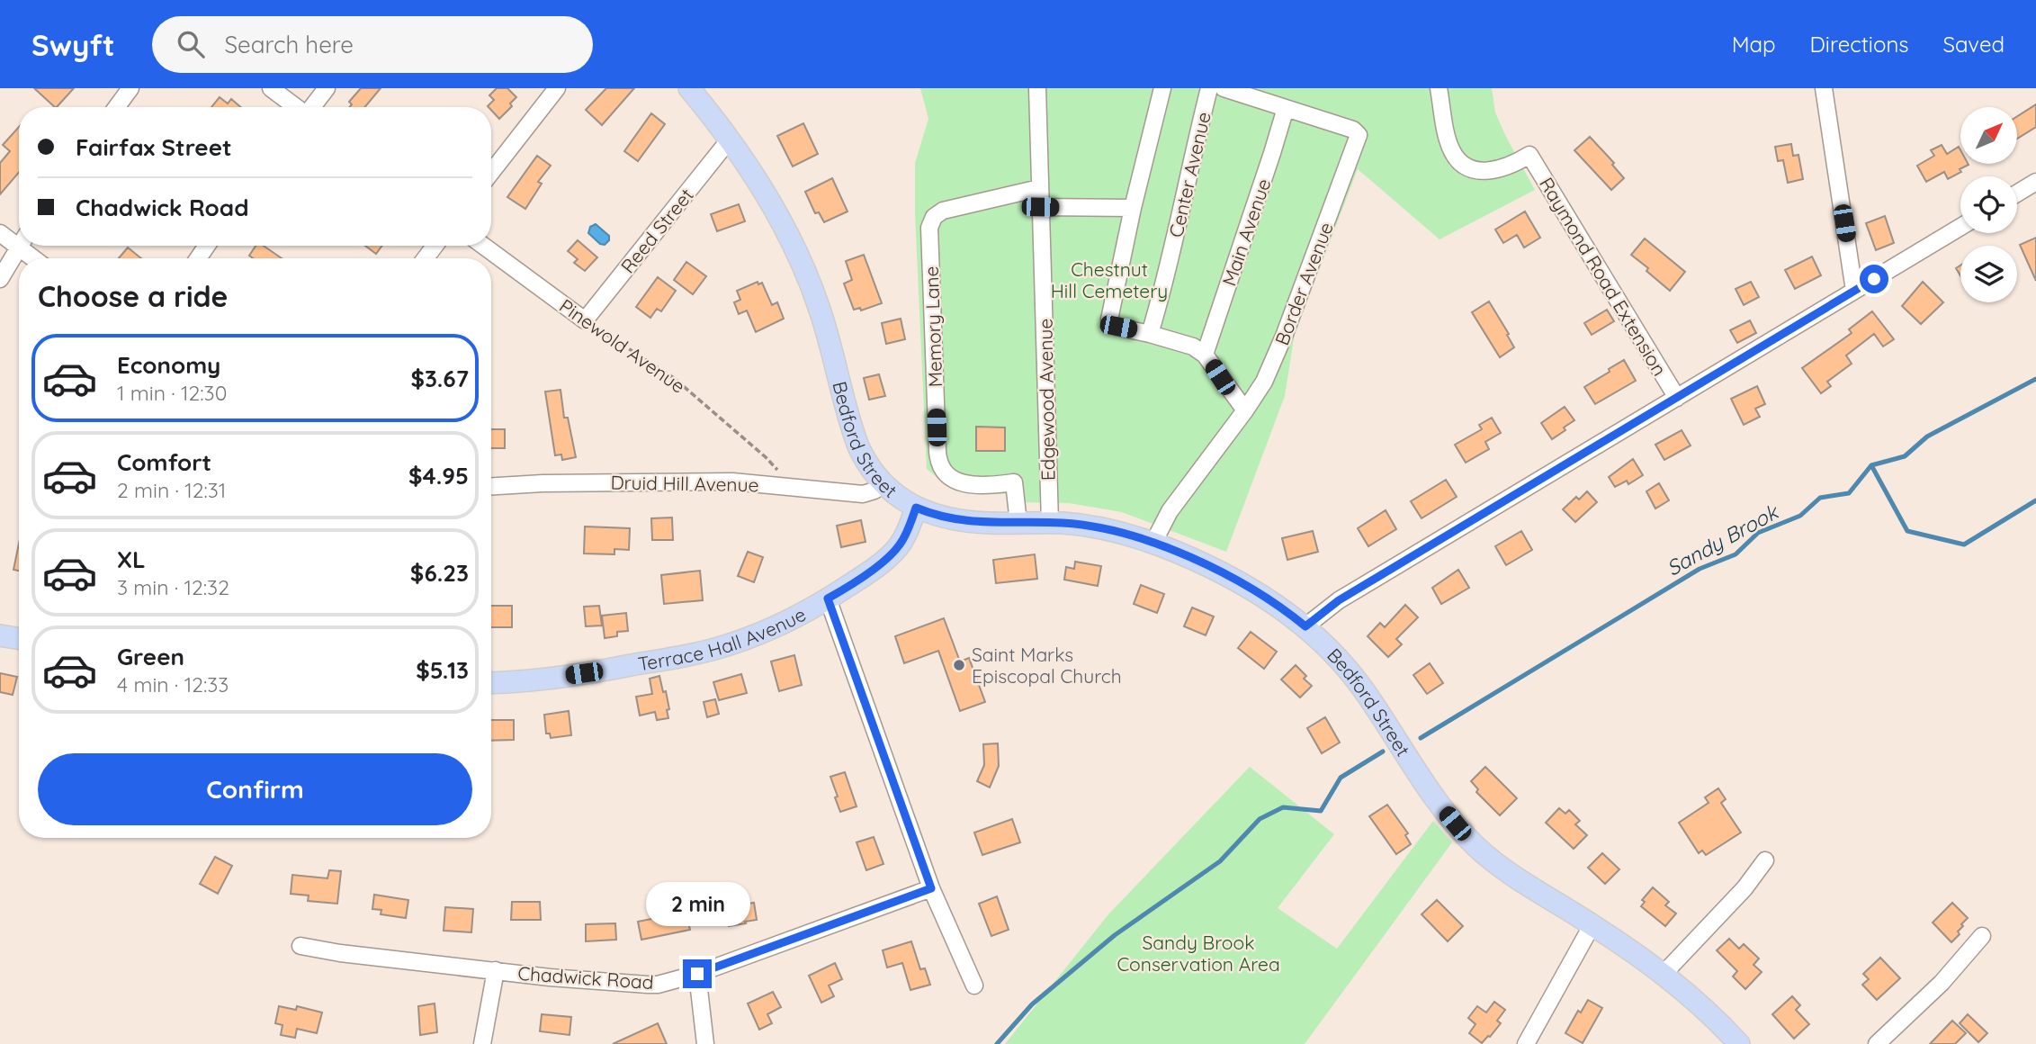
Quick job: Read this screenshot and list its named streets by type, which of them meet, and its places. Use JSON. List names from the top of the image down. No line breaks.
{"streets":{"main road":["Bedford Street","Terrace Hall Avenue"],"street":["Center Avenue","Reed Street","Main Avenue","Raymond Road Extension","Border Avenue","Memory Lane","Pinewold Avenue","Edgewood Avenue","Druid Hill Avenue","Chadwick Road"]},"crossings":[["Reed Street","Pinewold Avenue"],["Reed Street","Bedford Street"],["Main Avenue","Border Avenue"],["Border Avenue","Bedford Street"],["Memory Lane","Edgewood Avenue"],["Memory Lane","Bedford Street"],["Pinewold Avenue","Druid Hill Avenue"],["Edgewood Avenue","Bedford Street"],["Bedford Street","Druid Hill Avenue"],["Bedford Street","Terrace Hall Avenue"]],"water":["Sandy Brook"],"parks":["Chestnut Hill Cemetery","Sandy Brook Conservation Area"],"places":["Saint Marks Episcopal Church"],"north":"top right","page":{"header":"Swyft","search":"Search here","nav":["Map","Directions","Saved"],"banner":["Fairfax Street","Chadwick Road"],"heading":"Choose a ride","list":[{"name":"Economy","note":"1 min · 12:30","value":"$3.67"},{"name":"Comfort","note":"2 min · 12:31","value":"$4.95"},{"name":"XL","note":"3 min · 12:32","value":"$6.23"},{"name":"Green","note":"4 min · 12:33","value":"$5.13"}],"buttons":"Confirm","bubble":"2 min"}}
